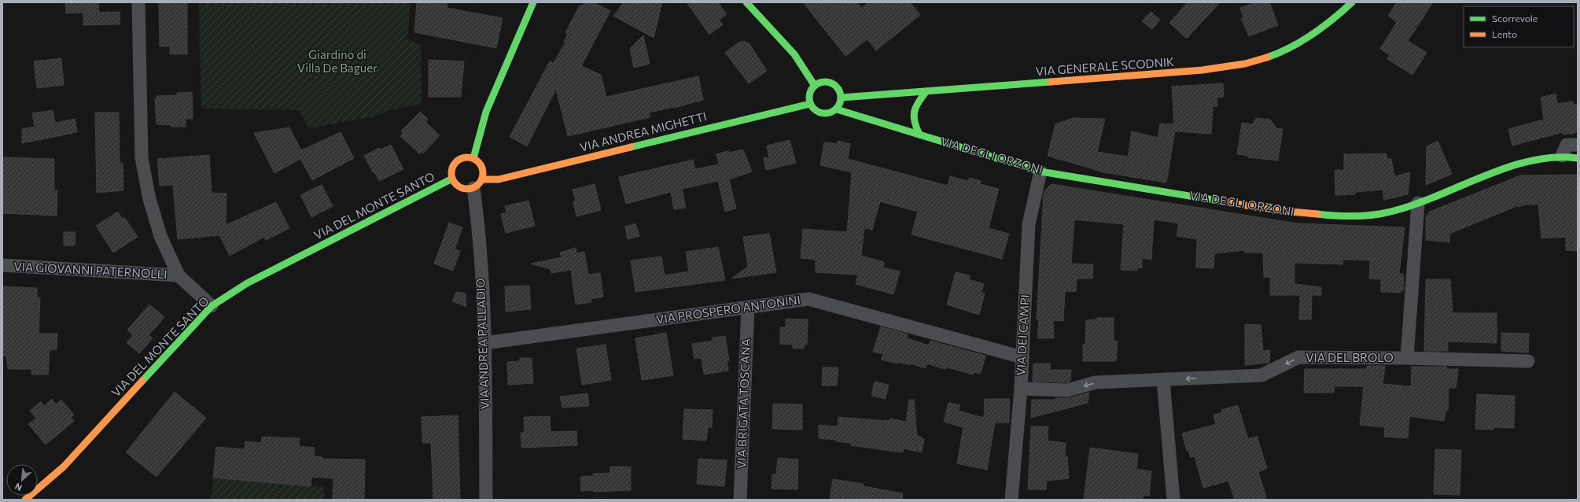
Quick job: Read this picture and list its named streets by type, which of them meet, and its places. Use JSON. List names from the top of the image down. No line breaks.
{"streets":{"main road":["VIA GENERALE SCODNIK","VIA ANDREA MIGHETTI","VIA DEGLI ORZONI","VIA DEL MONTE SANTO"],"street":["VIA GIOVANNI PATERNOLLI","VIA PROSPERO ANTONINI","VIA DEI CAMPI","VIA ANDREA PALLADIO","VIA DEL BROLO","VIA BRIGATA TOSCANA"]},"crossings":[["VIA GENERALE SCODNIK","VIA ANDREA MIGHETTI"],["VIA GENERALE SCODNIK","VIA DEGLI ORZONI"],["VIA ANDREA MIGHETTI","VIA DEGLI ORZONI"],["VIA ANDREA MIGHETTI","VIA DEL MONTE SANTO"],["VIA ANDREA MIGHETTI","VIA ANDREA PALLADIO"],["VIA DEGLI ORZONI","VIA DEI CAMPI"],["VIA DEGLI ORZONI","VIA DEL BROLO"],["VIA DEL MONTE SANTO","VIA ANDREA PALLADIO"],["VIA PROSPERO ANTONINI","VIA DEI CAMPI"],["VIA PROSPERO ANTONINI","VIA ANDREA PALLADIO"],["VIA PROSPERO ANTONINI","VIA BRIGATA TOSCANA"],["VIA DEI CAMPI","VIA DEL BROLO"]],"one_way":["VIA DEL BROLO"],"parks":["Giardino di Villa De Baguer"],"legend":["Scorrevole","Lento"],"north":"bottom left"}
